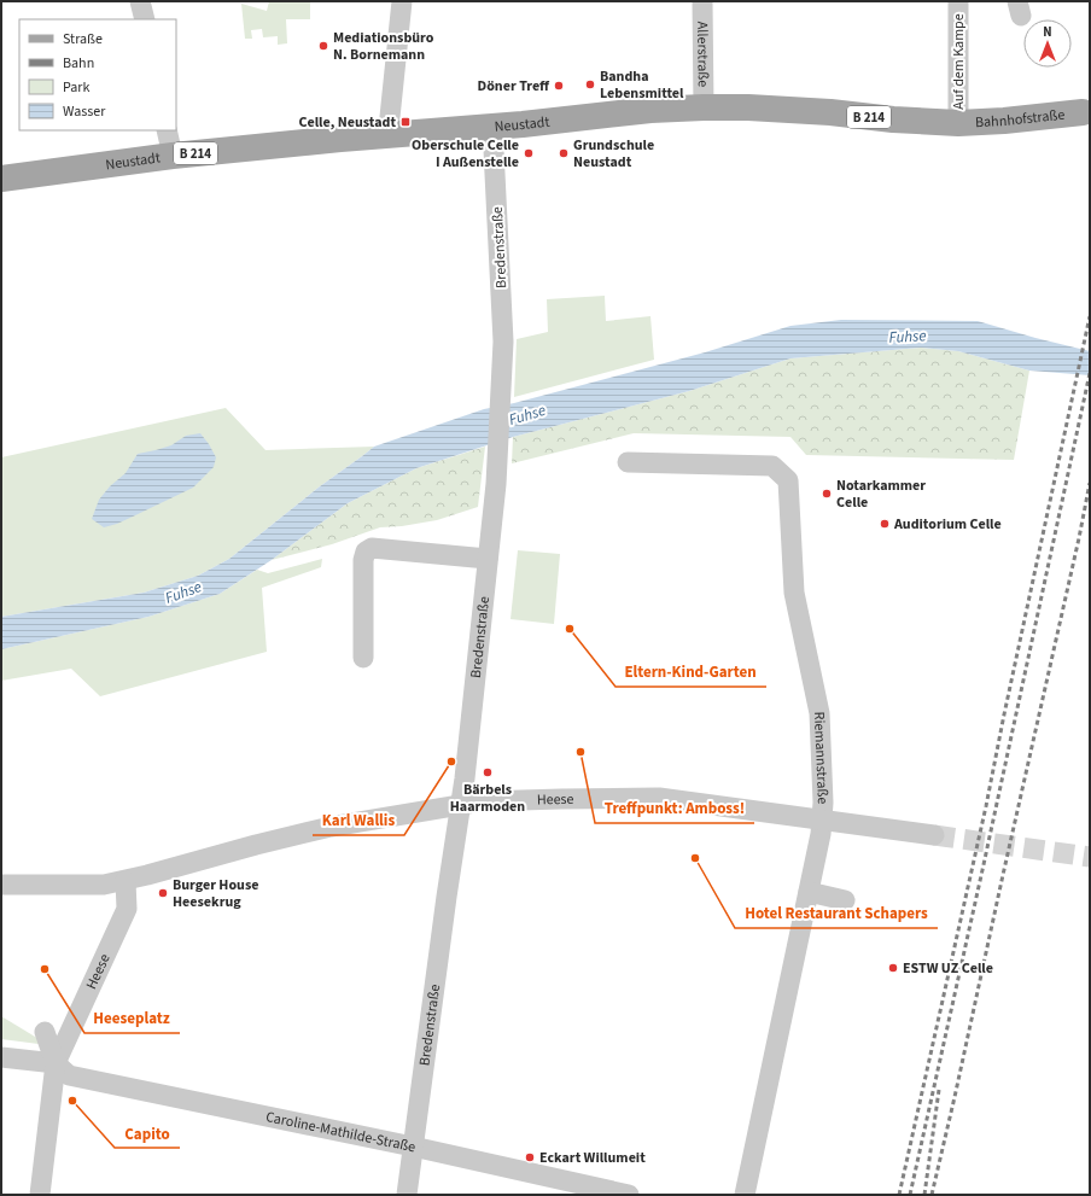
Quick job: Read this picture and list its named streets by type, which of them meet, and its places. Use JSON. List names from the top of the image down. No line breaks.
{"streets":{"main road":["B 214","Bahnhofstraße","Neustadt"],"street":["Allerstraße","Auf dem Kampe","Bredenstraße","Riemannstraße","Heese","Caroline-Mathilde-Straße"]},"crossings":[["Allerstraße","Neustadt"],["Auf dem Kampe","Bahnhofstraße"],["Auf dem Kampe","Neustadt"],["Bahnhofstraße","Neustadt"],["Neustadt","Bredenstraße"],["Bredenstraße","Heese"],["Bredenstraße","Caroline-Mathilde-Straße"],["Riemannstraße","Heese"],["Heese","Caroline-Mathilde-Straße"]],"water":["Fuhse"],"places":{"other":["Mediationsbüro N. Bornemann","Bandha Lebensmittel","Döner Treff","Oberschule Celle I Außenstelle","Grundschule Neustadt","Notarkammer Celle","Auditorium Celle","Eltern-Kind-Garten","Treffpunkt: Amboss!","Karl Wallis","Bärbels Haarmoden","Hotel Restaurant Schapers","Burger House Heesekrug","ESTW UZ Celle","Heeseplatz","Capito","Eckart Willumeit"],"transit":["Celle, Neustadt"]},"legend":["Straße","Bahn","Park","Wasser"],"north":"top"}
